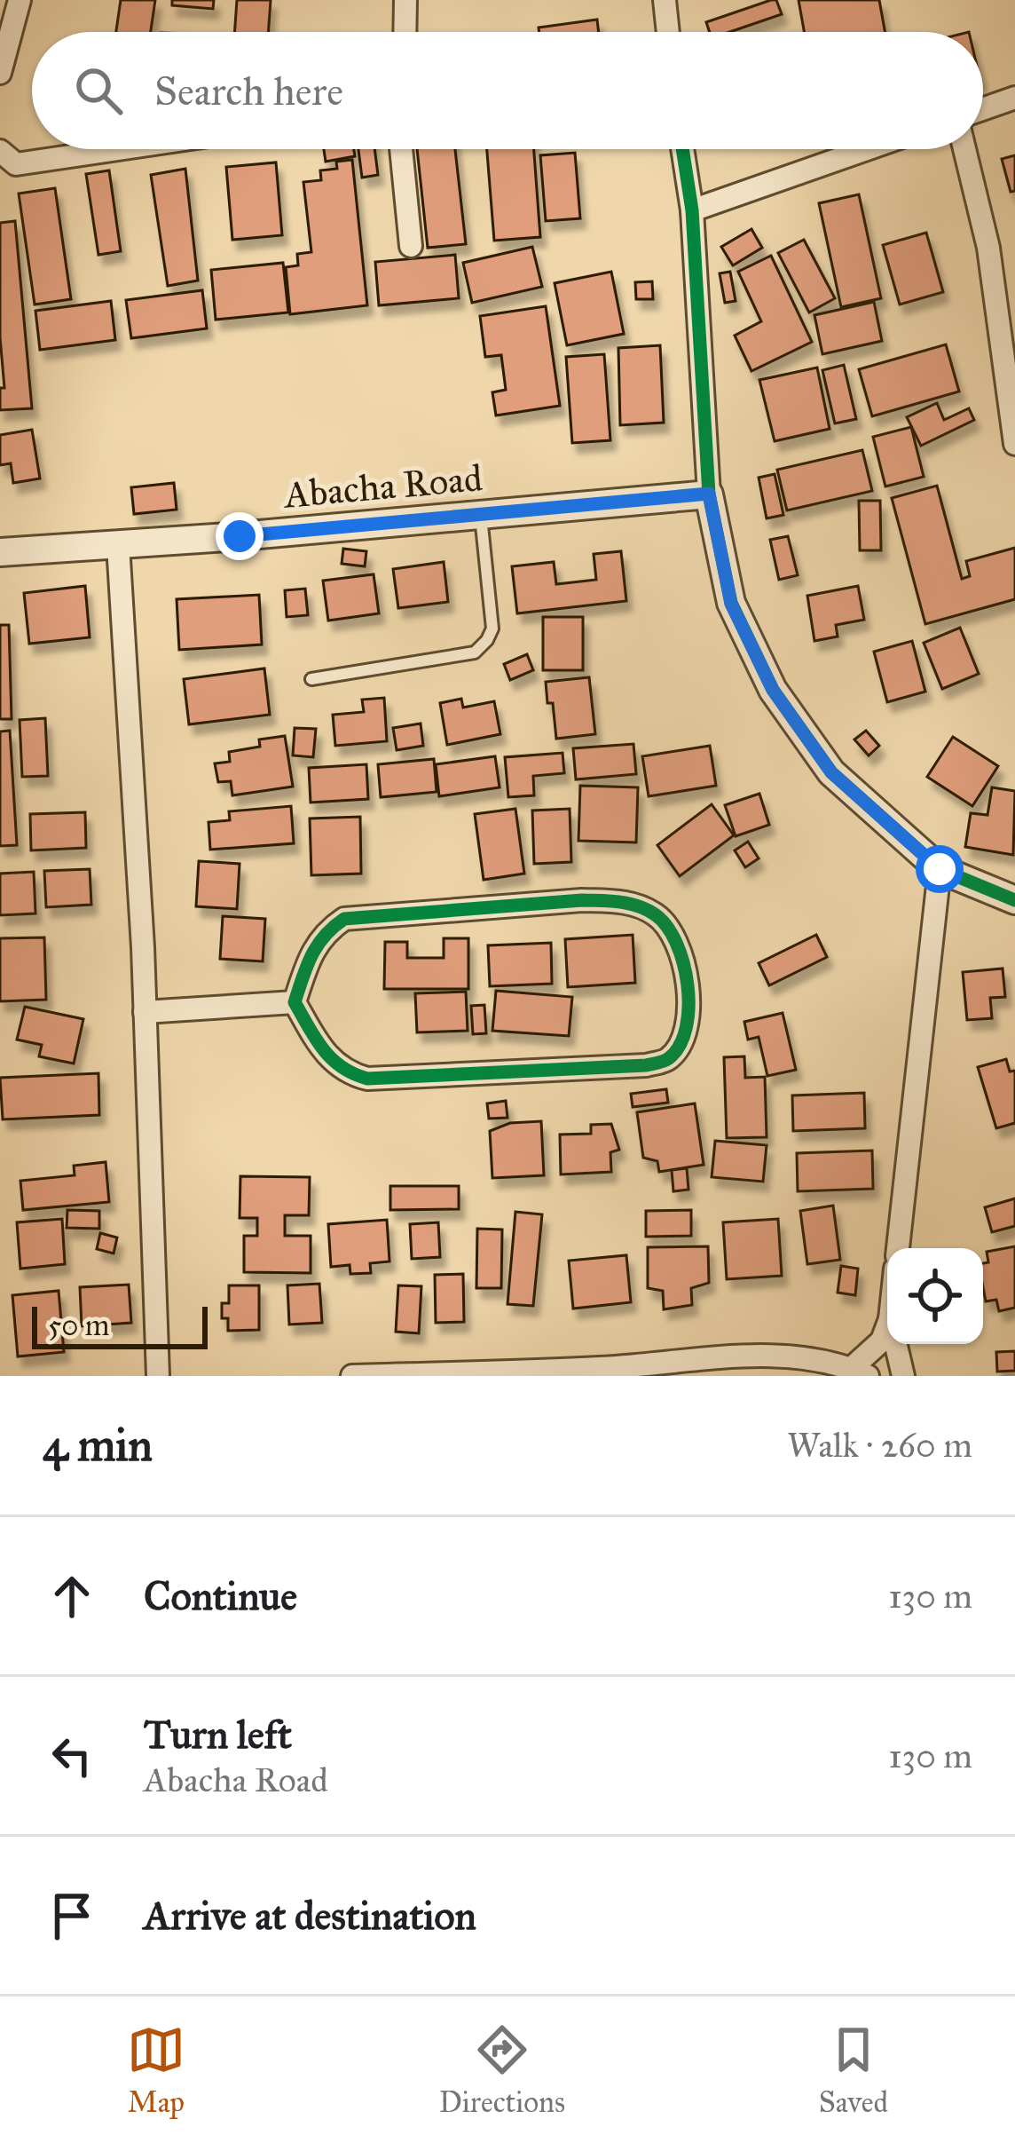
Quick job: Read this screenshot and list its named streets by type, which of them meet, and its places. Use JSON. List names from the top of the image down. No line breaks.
{"streets":{"street":["Abacha Road"]},"scale_bar":"50 m","page":{"search":"Search here","scale":"50 m","heading":["4 min","Walk · 260 m"],"list":[["Continue","130 m"],["Turn left","Abacha Road","130 m"],"Arrive at destination"],"nav":["Map","Directions","Saved"]}}
